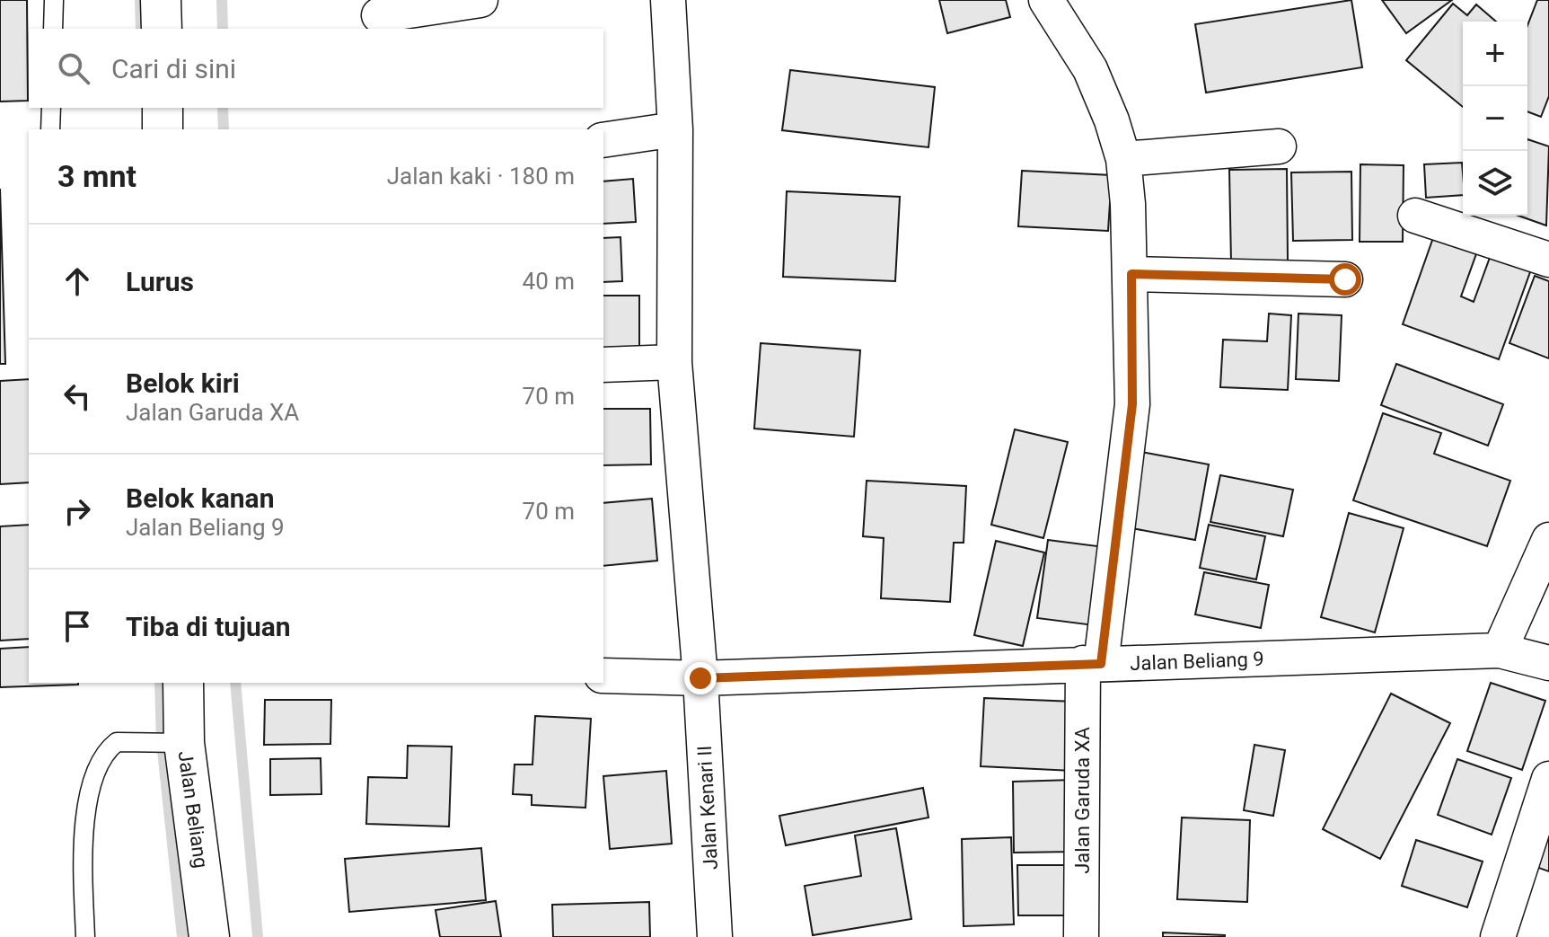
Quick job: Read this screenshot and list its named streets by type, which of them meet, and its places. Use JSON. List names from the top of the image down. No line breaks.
{"streets":{"street":["Jalan Beliang 9","Jalan Garuda XA","Jalan Kenari II","Jalan Beliang"]},"crossings":[["Jalan Beliang 9","Jalan Garuda XA"],["Jalan Beliang 9","Jalan Kenari II"]],"page":{"map_buttons":["+","−"],"search":"Cari di sini","heading":["3 mnt","Jalan kaki · 180 m"],"list":[["Lurus","40 m"],["Belok kiri","Jalan Garuda XA","70 m"],["Belok kanan","Jalan Beliang 9","70 m"],"Tiba di tujuan"]}}
